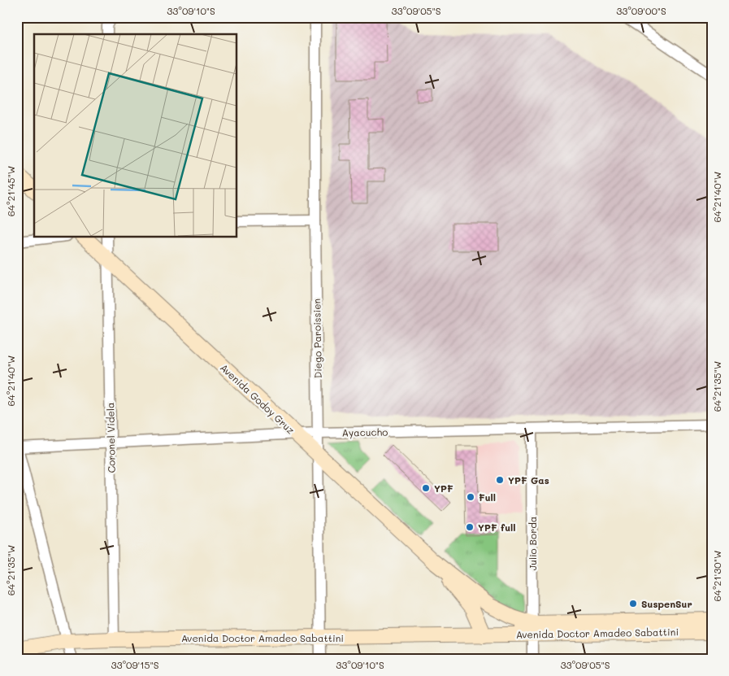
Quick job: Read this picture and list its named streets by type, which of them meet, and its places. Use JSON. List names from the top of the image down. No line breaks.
{"streets":{"main road":["Avenida Godoy Gruz","Avenida Doctor Amadeo Sabattini"],"street":["Diego Paroissien","Ayacucho","Coronel Videla","Julio Borda"]},"crossings":[["Diego Paroissien","Avenida Godoy Gruz"],["Diego Paroissien","Ayacucho"],["Diego Paroissien","Avenida Doctor Amadeo Sabattini"],["Avenida Godoy Gruz","Ayacucho"],["Avenida Godoy Gruz","Coronel Videla"],["Avenida Godoy Gruz","Julio Borda"],["Avenida Godoy Gruz","Avenida Doctor Amadeo Sabattini"],["Ayacucho","Coronel Videla"],["Ayacucho","Julio Borda"],["Coronel Videla","Avenida Doctor Amadeo Sabattini"],["Julio Borda","Avenida Doctor Amadeo Sabattini"]],"places":["YPF Gas","YPF","Full","YPF full","SuspenSur"],"coordinates":["33°09'10\"S","33°09'05\"S","33°09'00\"S","64°21'45\"W","64°21'40\"W","64°21'35\"W","64°21'30\"W","33°09'15\"S"]}
